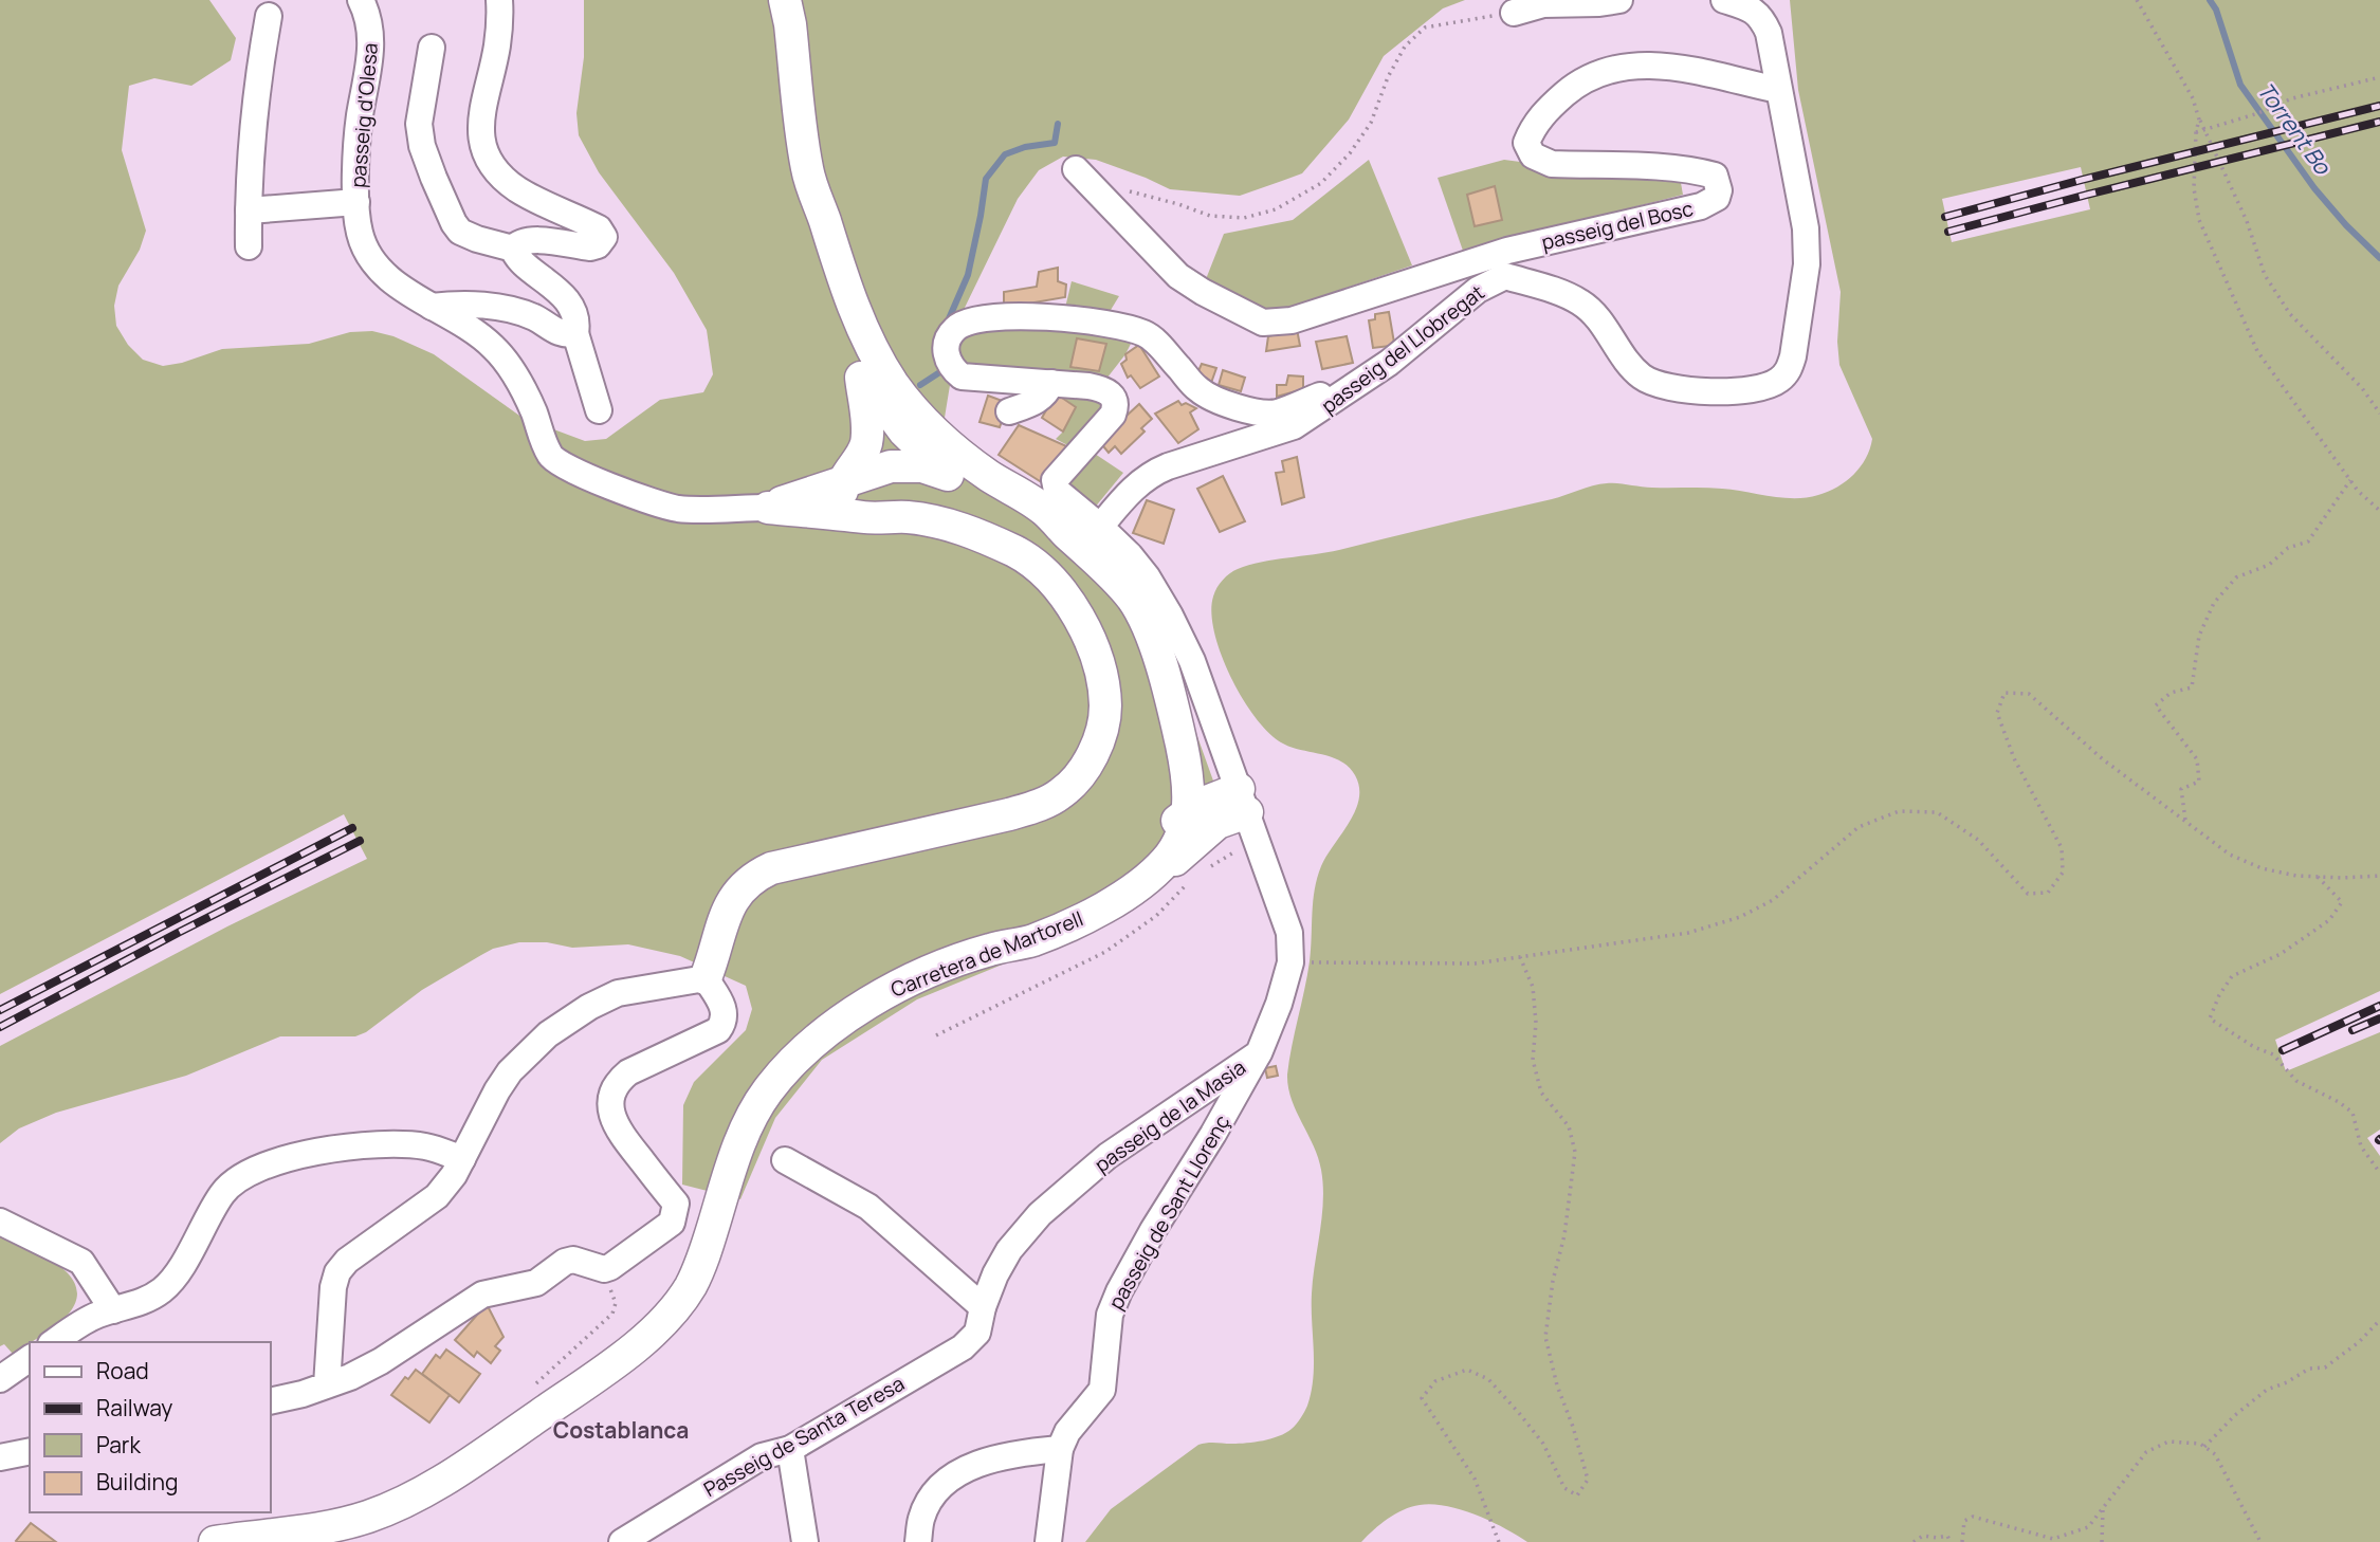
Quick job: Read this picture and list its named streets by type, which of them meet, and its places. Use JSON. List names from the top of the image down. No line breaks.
{"streets":{"main road":["Carretera de Martorell"],"street":["passeig d'Olesa","passeig del Bosc","passeig del Llobregat","passeig de la Masia","passeig de Sant Llorenç","Passeig de Santa Teresa"]},"crossings":[["passeig del Bosc","passeig del Llobregat"],["passeig de la Masia","passeig de Sant Llorenç"],["passeig de la Masia","Passeig de Santa Teresa"]],"districts":["Costablanca"],"water":["Torrent Bo"],"legend":["Road","Railway","Park","Building"]}
